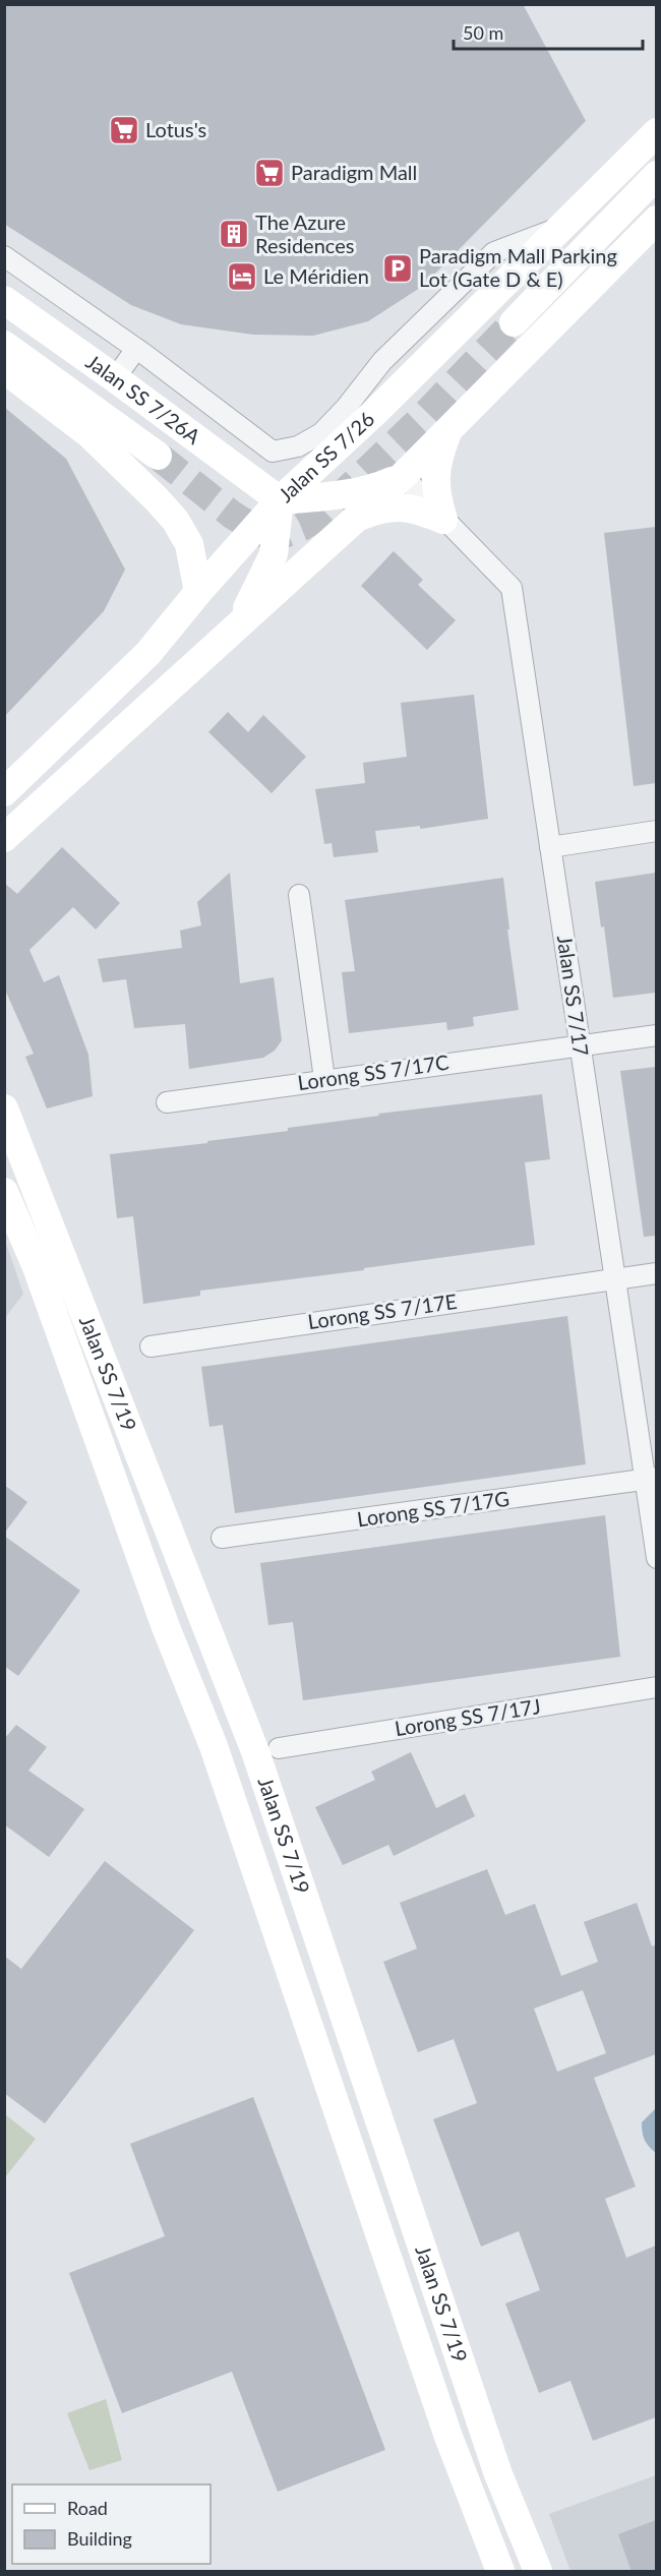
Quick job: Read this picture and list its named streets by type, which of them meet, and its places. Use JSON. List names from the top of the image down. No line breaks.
{"streets":{"street":["Jalan SS 7/26A","Jalan SS 7/26","Jalan SS 7/17","Lorong SS 7/17C","Lorong SS 7/17E","Jalan SS 7/19","Lorong SS 7/17G","Lorong SS 7/17J"]},"crossings":[["Jalan SS 7/26A","Jalan SS 7/26"],["Jalan SS 7/17","Lorong SS 7/17C"],["Jalan SS 7/17","Lorong SS 7/17E"],["Jalan SS 7/17","Lorong SS 7/17G"]],"places":{"supermarket":["Lotus's","Paradigm Mall"],"building":["The Azure Residences"],"parking":["Paradigm Mall Parking Lot (Gate D & E)"],"hotel":["Le Méridien"]},"legend":["Road","Building"],"scale_bar":"50 m"}
